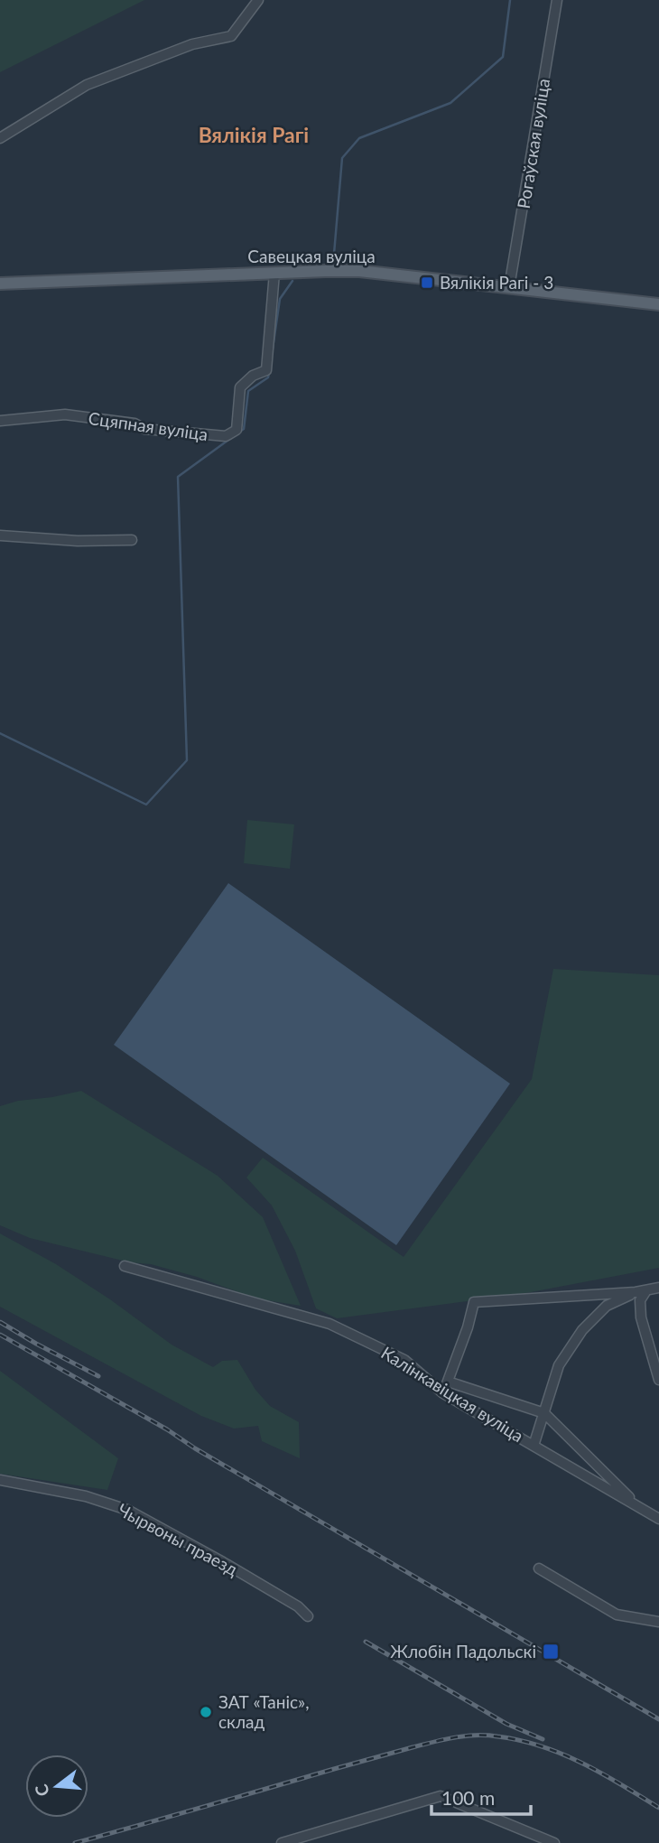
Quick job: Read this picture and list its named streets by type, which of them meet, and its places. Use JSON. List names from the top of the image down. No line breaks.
{"streets":{"main road":["Савецкая вуліца"],"street":["Рогаўская вуліца","Сцяпная вуліца","Калінкавіцкая вуліца","Чырвоны праезд"]},"crossings":[["Рогаўская вуліца","Савецкая вуліца"],["Савецкая вуліца","Сцяпная вуліца"]],"districts":["Вялікія Рагі"],"places":{"transit":["Вялікія Рагі - 3","Жлобін Падольскі"],"other":["ЗАТ «Таніс», склад"]},"scale_bar":"100 m","north":"left"}
